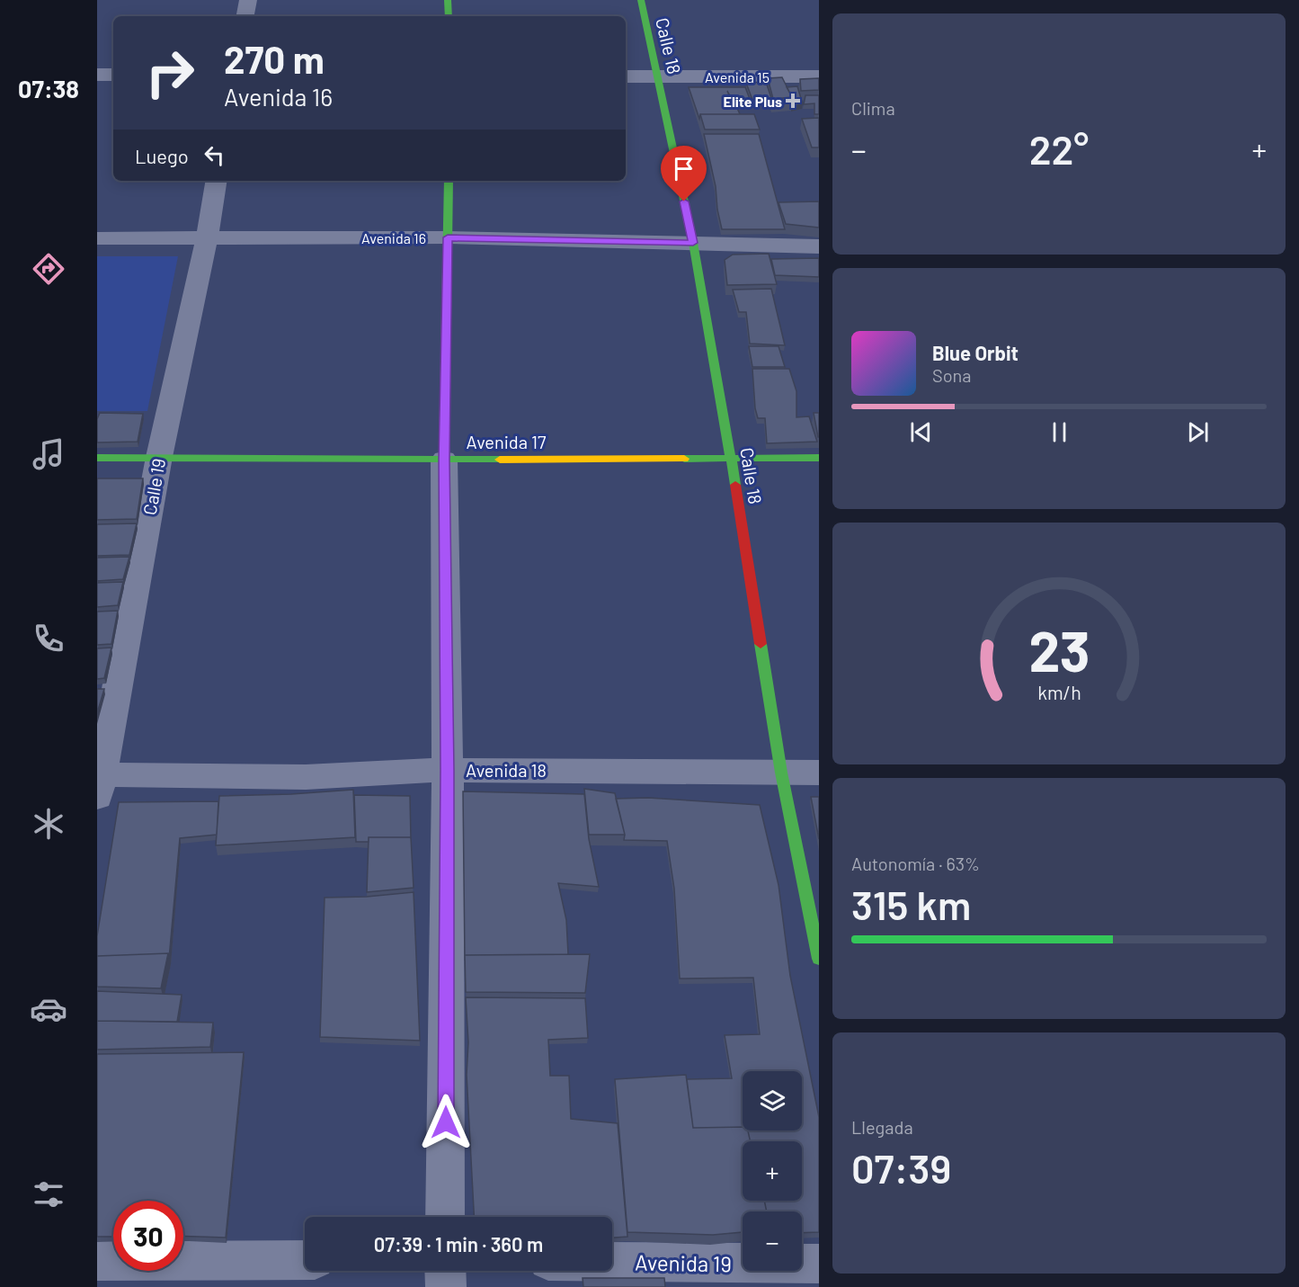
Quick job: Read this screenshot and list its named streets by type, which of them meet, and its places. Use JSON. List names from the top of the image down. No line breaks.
{"streets":{"street":["Calle 18","Avenida 15","Avenida 16","Avenida 17","Calle 19","Avenida 18","Avenida 19"]},"crossings":[["Calle 18","Avenida 15"],["Calle 18","Avenida 16"],["Calle 18","Avenida 17"],["Calle 18","Avenida 18"],["Avenida 16","Calle 19"],["Avenida 17","Calle 19"],["Calle 19","Avenida 18"]],"places":{"health":["Elite Plus"]},"page":{"tabs":"07:38","tile":["Clima",["Autonomía · 63%","315 km"],["Llegada","07:39"]],"turn":["270 m","Avenida 16"],"heat":["−","22°","+"],"then":"Luego","song":["Blue Orbit","Sona"],"map_buttons":["+","−"],"limit":"30","trip":"07:39 · 1 min · 360 m","gauge":["23","km/h"]}}
